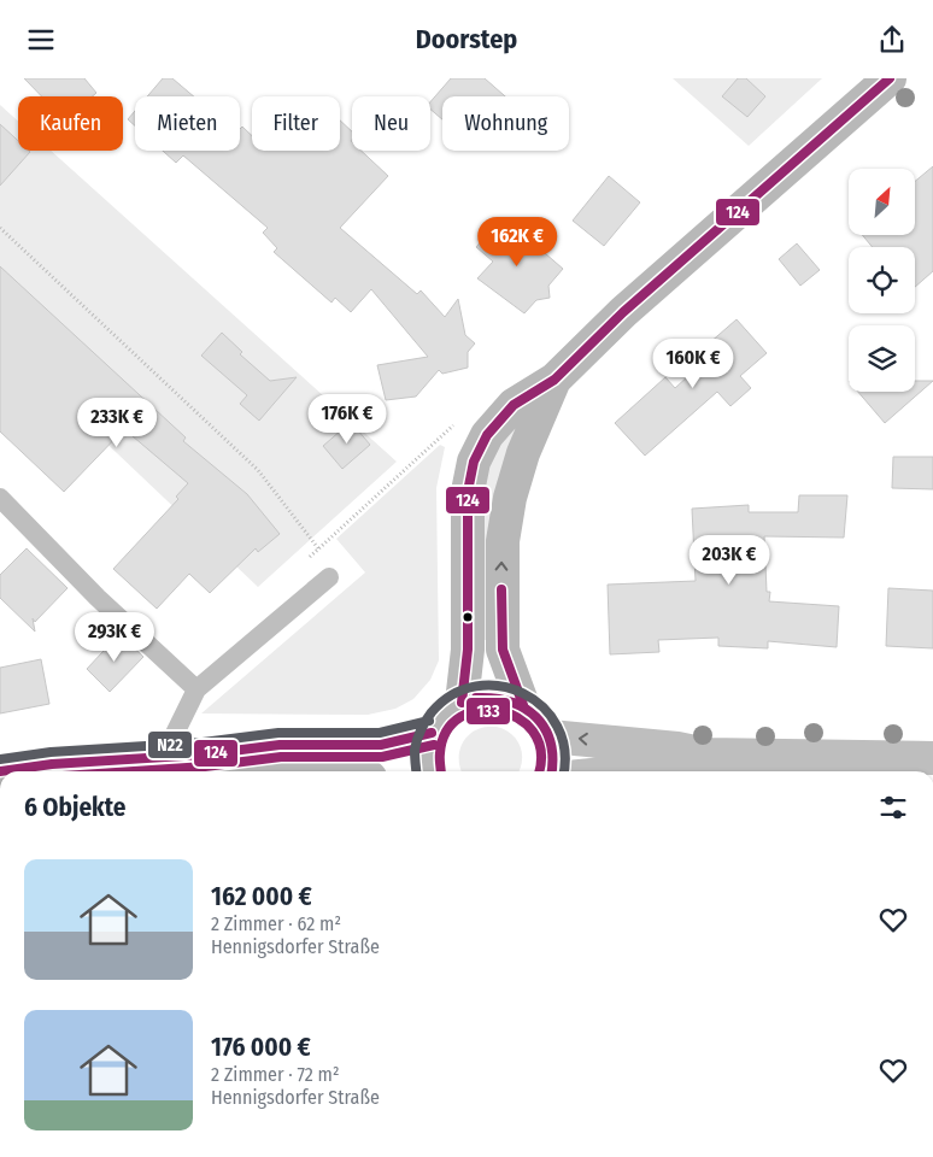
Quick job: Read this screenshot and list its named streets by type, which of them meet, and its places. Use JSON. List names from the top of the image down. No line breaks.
{"lines":["transit line 124","transit line N22","transit line 133"],"north":"top right","page":{"header":"Doorstep","chip":["Kaufen","Mieten","Filter","Neu","Wohnung"],"price":["162K €","160K €","176K €","233K €","203K €","293K €"],"heading":"6 Objekte","list":[{"name":"162 000 €","note":"2 Zimmer · 62 m² · Hennigsdorfer Straße"},{"name":"176 000 €","note":"2 Zimmer · 72 m² · Hennigsdorfer Straße"}]}}
